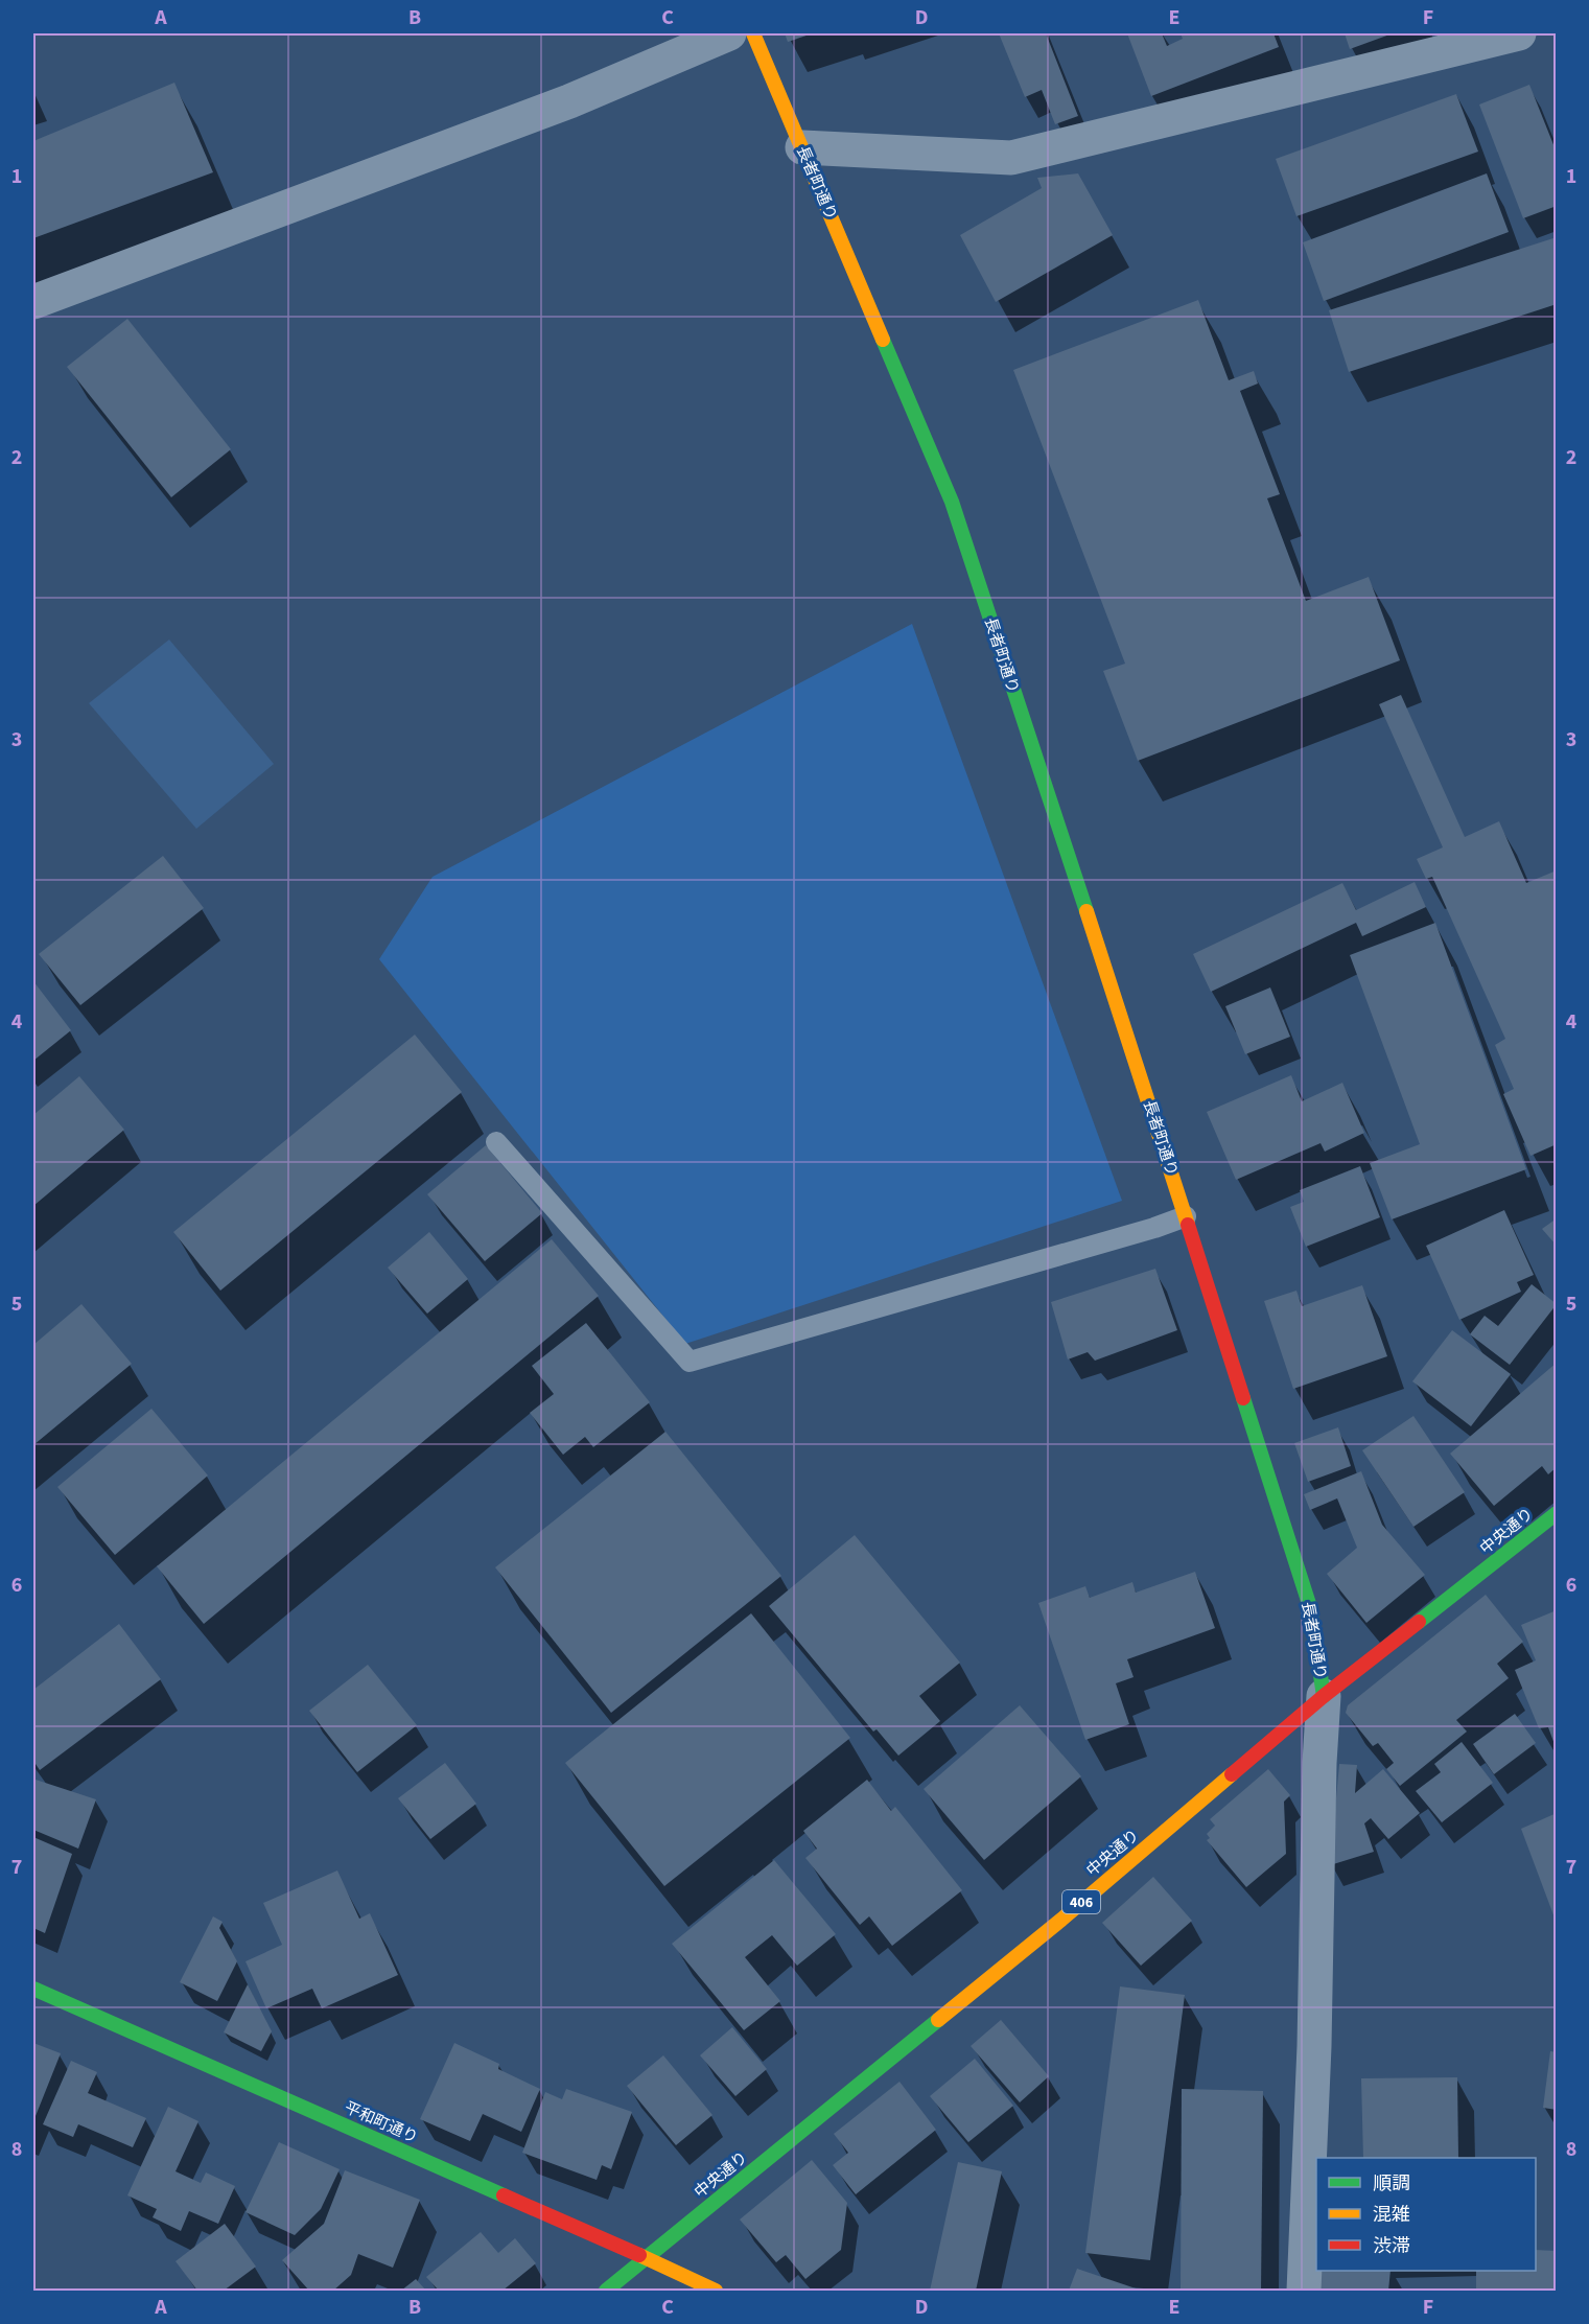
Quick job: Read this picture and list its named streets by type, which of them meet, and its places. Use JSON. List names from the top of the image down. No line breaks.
{"streets":{"main road":["長者町通り","中央通り","406","平和町通り"]},"crossings":[["長者町通り","中央通り"],["中央通り","平和町通り"]],"legend":["順調","混雑","渋滞"],"grid":{"columns":["A","B","C","D","E","F"],"rows":["1","2","3","4","5","6","7","8"]}}
